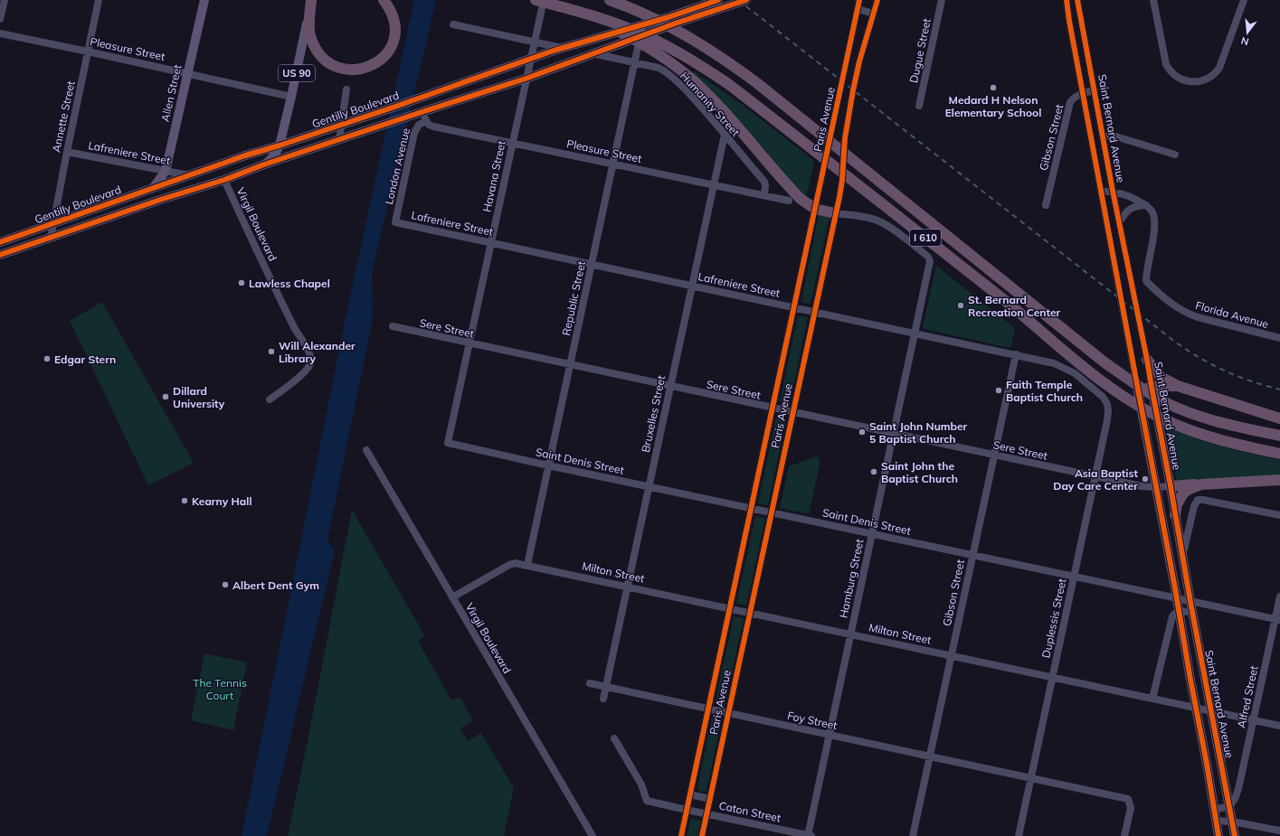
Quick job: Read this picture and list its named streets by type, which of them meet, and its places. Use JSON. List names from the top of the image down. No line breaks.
{"streets":{"highway":["I 610"],"main road":["US 90","Allen Street","Gentilly Boulevard","Saint Bernard Avenue"],"street":["Pleasure Street","Dugue Street","Humanity Street","Annette Street","Paris Avenue","Gibson Street","Lafreniere Street","London Avenue","Havana Street","Virgil Boulevard","Republic Street","Florida Avenue","Sere Street","Bruxelles Street","Saint Denis Street","Milton Street","Hamburg Street","Duplessis Street","Alfred Street","Foy Street","Caton Street"]},"crossings":[["Pleasure Street","US 90"],["Pleasure Street","Allen Street"],["Pleasure Street","Humanity Street"],["Pleasure Street","Annette Street"],["Pleasure Street","London Avenue"],["Pleasure Street","Havana Street"],["Pleasure Street","Republic Street"],["Pleasure Street","Bruxelles Street"],["US 90","Gentilly Boulevard"],["Allen Street","Gentilly Boulevard"],["Allen Street","Lafreniere Street"],["Humanity Street","Gentilly Boulevard"],["Humanity Street","Republic Street"],["Humanity Street","Bruxelles Street"],["Gentilly Boulevard","Annette Street"],["Gentilly Boulevard","Lafreniere Street"],["Gentilly Boulevard","Havana Street"],["Gentilly Boulevard","Virgil Boulevard"],["Gentilly Boulevard","Republic Street"],["Annette Street","Lafreniere Street"],["Paris Avenue","Lafreniere Street"],["Paris Avenue","Sere Street"],["Paris Avenue","Saint Denis Street"],["Paris Avenue","Milton Street"],["Paris Avenue","Hamburg Street"],["Paris Avenue","Foy Street"],["Paris Avenue","Caton Street"],["Saint Bernard Avenue","Gibson Street"],["Saint Bernard Avenue","Sere Street"],["Saint Bernard Avenue","Saint Denis Street"],["Saint Bernard Avenue","Milton Street"],["Saint Bernard Avenue","Alfred Street"],["Gibson Street","Lafreniere Street"],["Gibson Street","Sere Street"],["Gibson Street","Saint Denis Street"],["Gibson Street","Milton Street"],["Gibson Street","Foy Street"],["Lafreniere Street","London Avenue"],["Lafreniere Street","Havana Street"],["Lafreniere Street","Republic Street"],["Lafreniere Street","Bruxelles Street"],["Lafreniere Street","Hamburg Street"],["Lafreniere Street","Duplessis Street"],["Havana Street","Sere Street"],["Havana Street","Saint Denis Street"],["Virgil Boulevard","Milton Street"],["Republic Street","Sere Street"],["Republic Street","Saint Denis Street"],["Republic Street","Milton Street"],["Sere Street","Bruxelles Street"],["Sere Street","Hamburg Street"],["Sere Street","Duplessis Street"],["Bruxelles Street","Saint Denis Street"],["Bruxelles Street","Milton Street"],["Bruxelles Street","Foy Street"],["Saint Denis Street","Hamburg Street"],["Saint Denis Street","Duplessis Street"],["Saint Denis Street","Alfred Street"],["Milton Street","Hamburg Street"],["Milton Street","Duplessis Street"],["Milton Street","Alfred Street"],["Hamburg Street","Foy Street"],["Hamburg Street","Caton Street"],["Duplessis Street","Foy Street"]],"parks":["The Tennis Court"],"places":["Medard H Nelson Elementary School","Lawless Chapel","St. Bernard Recreation Center","Will Alexander Library","Edgar Stern","Faith Temple Baptist Church","Dillard University","Saint John Number 5 Baptist Church","Saint John the Baptist Church","Asia Baptist Day Care Center","Kearny Hall","Albert Dent Gym"],"north":"bottom"}
